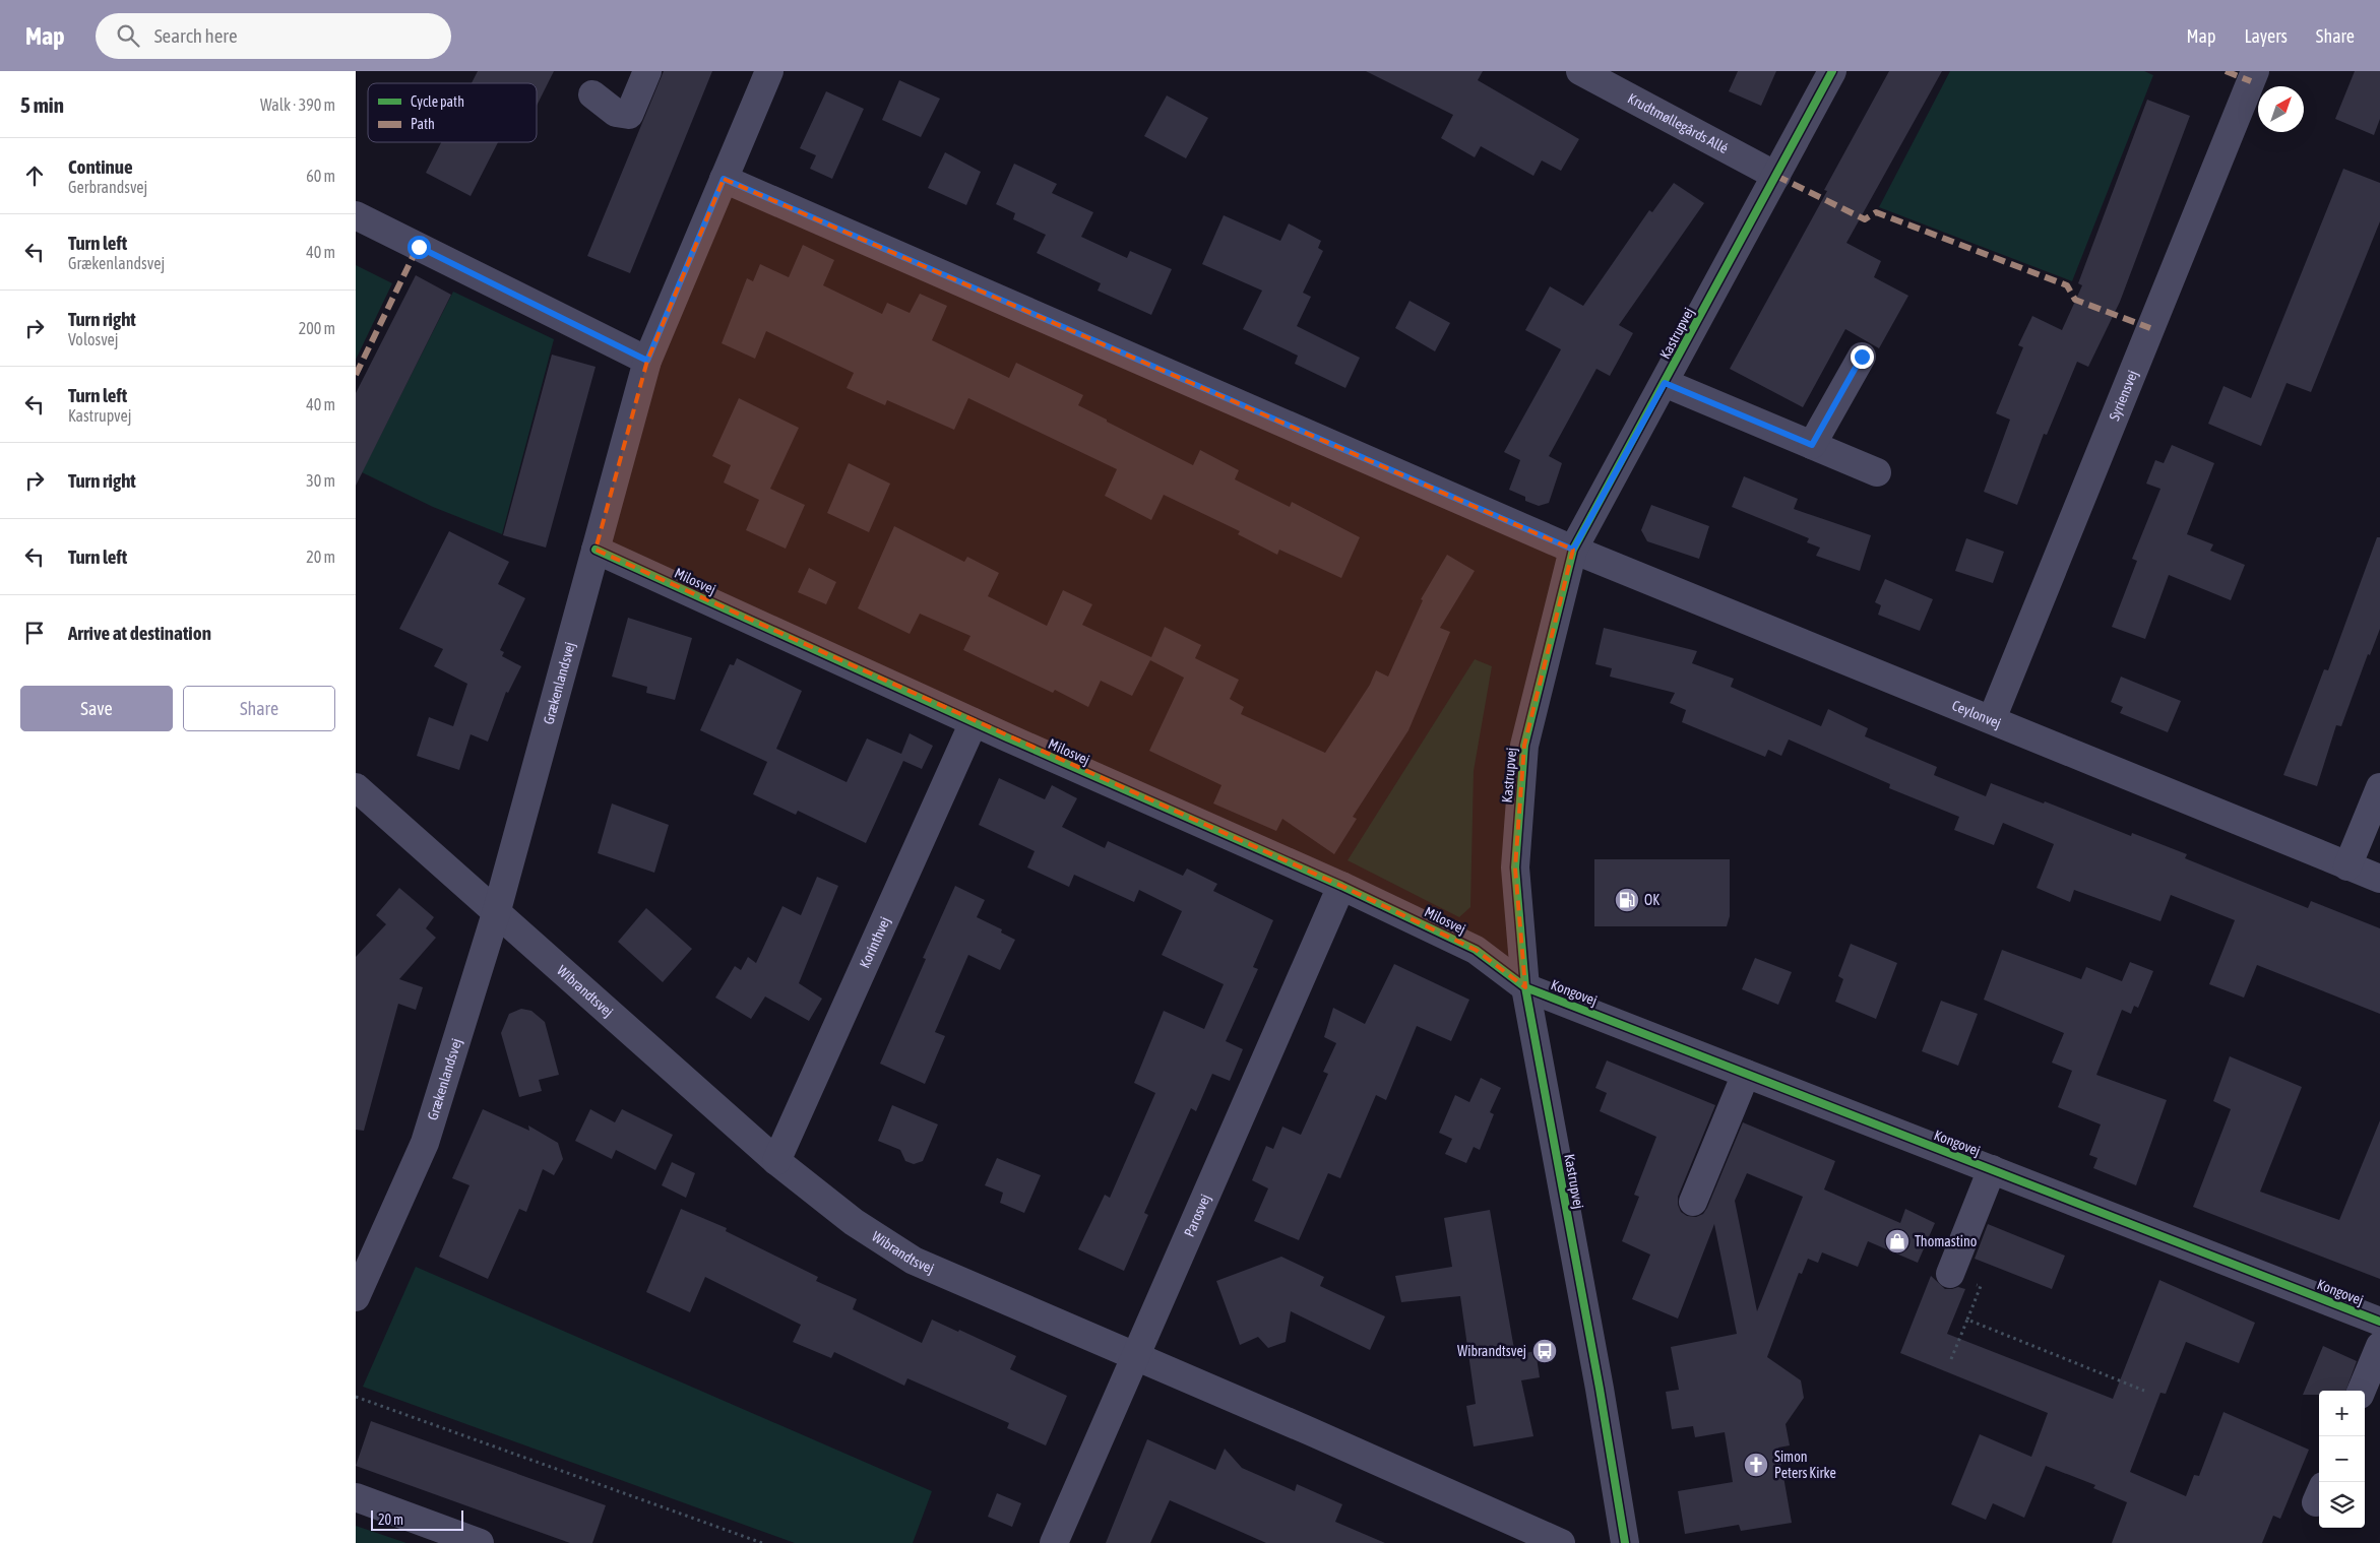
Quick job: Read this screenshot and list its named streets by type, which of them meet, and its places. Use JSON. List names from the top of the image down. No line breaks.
{"streets":{"street":["Krudtmøllegårds Allé","Kastrupvej","Syriensvej","Milosvej","Grækenlandsvej","Ceylonvej","Korinthvej","Wibrandtsvej","Kongovej","Parosvej"]},"crossings":[["Krudtmøllegårds Allé","Kastrupvej"],["Kastrupvej","Milosvej"],["Kastrupvej","Ceylonvej"],["Kastrupvej","Kongovej"],["Syriensvej","Ceylonvej"],["Milosvej","Grækenlandsvej"],["Milosvej","Korinthvej"],["Milosvej","Kongovej"],["Milosvej","Parosvej"],["Grækenlandsvej","Ceylonvej"],["Grækenlandsvej","Wibrandtsvej"],["Korinthvej","Wibrandtsvej"],["Wibrandtsvej","Parosvej"]],"places":{"fuel station":["OK"],"shop":["Thomastino"],"bus stop":["Wibrandtsvej"],"church":["Simon Peters Kirke"]},"legend":["Cycle path","Path"],"scale_bar":"20 m","north":"top right","page":{"header":"Map","search":"Search here","nav":["Map","Layers","Share"],"heading":["5 min","Walk · 390 m"],"list":[["Continue","Gerbrandsvej","60 m"],["Turn left","Grækenlandsvej","40 m"],["Turn right","Volosvej","200 m"],["Turn left","Kastrupvej","40 m"],["Turn right","30 m"],["Turn left","20 m"],"Arrive at destination"],"buttons":["Save","Share"],"map_buttons":["+","−"],"scale":"20 m"}}
